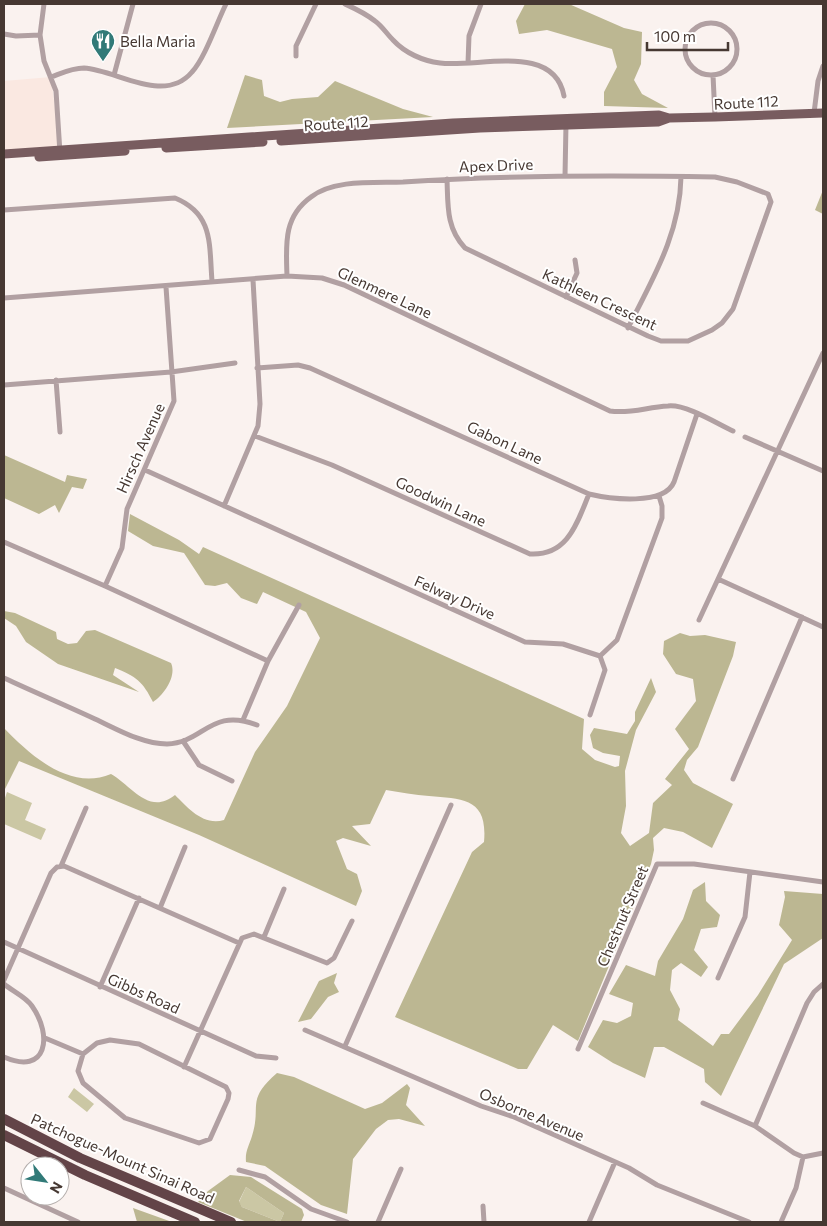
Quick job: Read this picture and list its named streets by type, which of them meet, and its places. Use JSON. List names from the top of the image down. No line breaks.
{"streets":{"highway":["Patchogue-Mount Sinai Road"],"main road":["Route 112"],"street":["Apex Drive","Glenmere Lane","Kathleen Crescent","Gabon Lane","Hirsch Avenue","Goodwin Lane","Felway Drive","Chestnut Street","Gibbs Road","Osborne Avenue"]},"crossings":[["Apex Drive","Glenmere Lane"],["Apex Drive","Kathleen Crescent"],["Glenmere Lane","Hirsch Avenue"],["Gabon Lane","Goodwin Lane"],["Hirsch Avenue","Felway Drive"]],"places":{"restaurant":["Bella Maria"]},"scale_bar":"100 m","north":"bottom right"}
